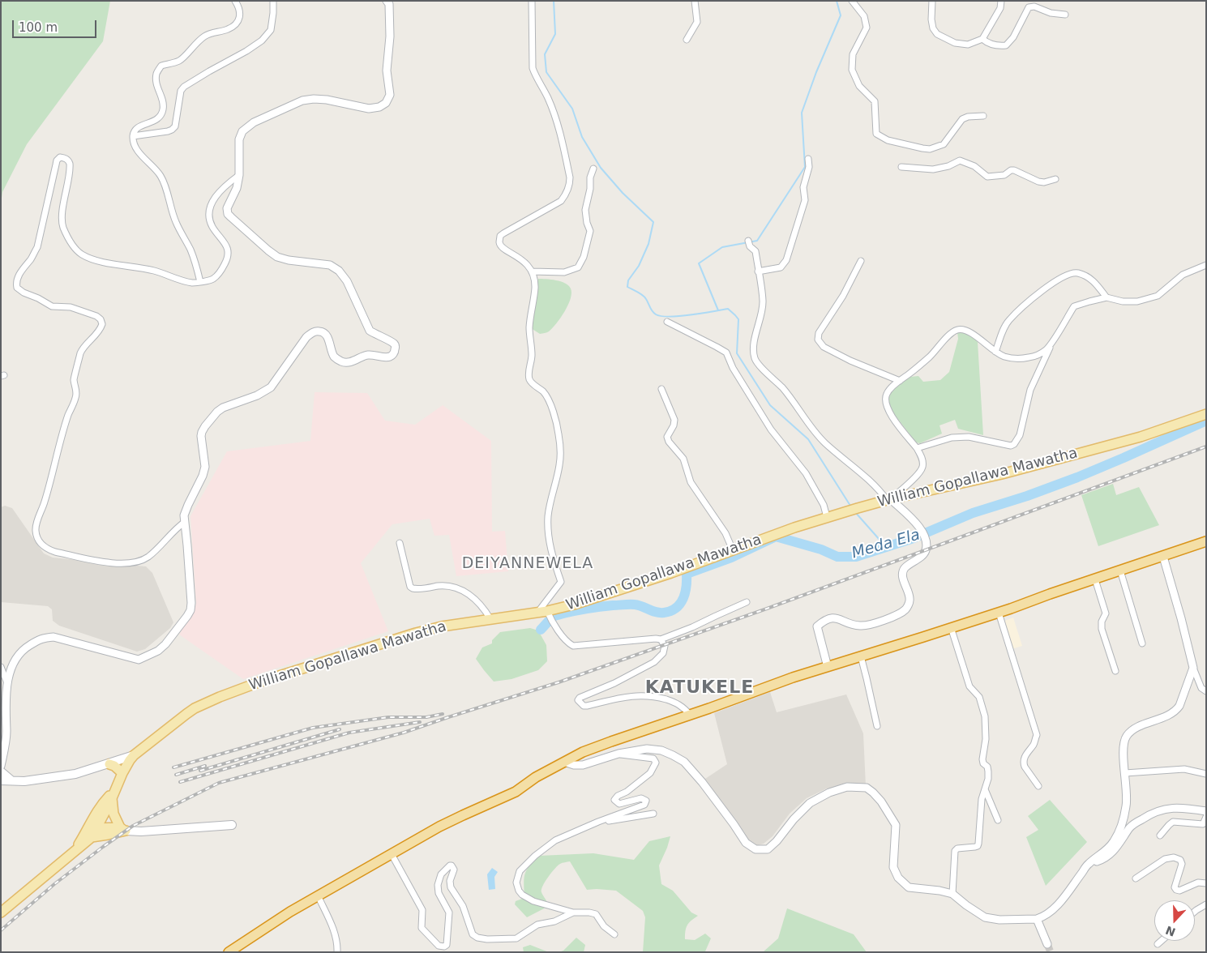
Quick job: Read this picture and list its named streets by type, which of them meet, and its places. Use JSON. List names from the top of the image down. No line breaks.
{"streets":{"main road":["William Gopallawa Mawatha"]},"districts":["DEIYANNEWELA","KATUKELE"],"water":["Meda Ela"],"scale_bar":"100 m","north":"bottom"}
